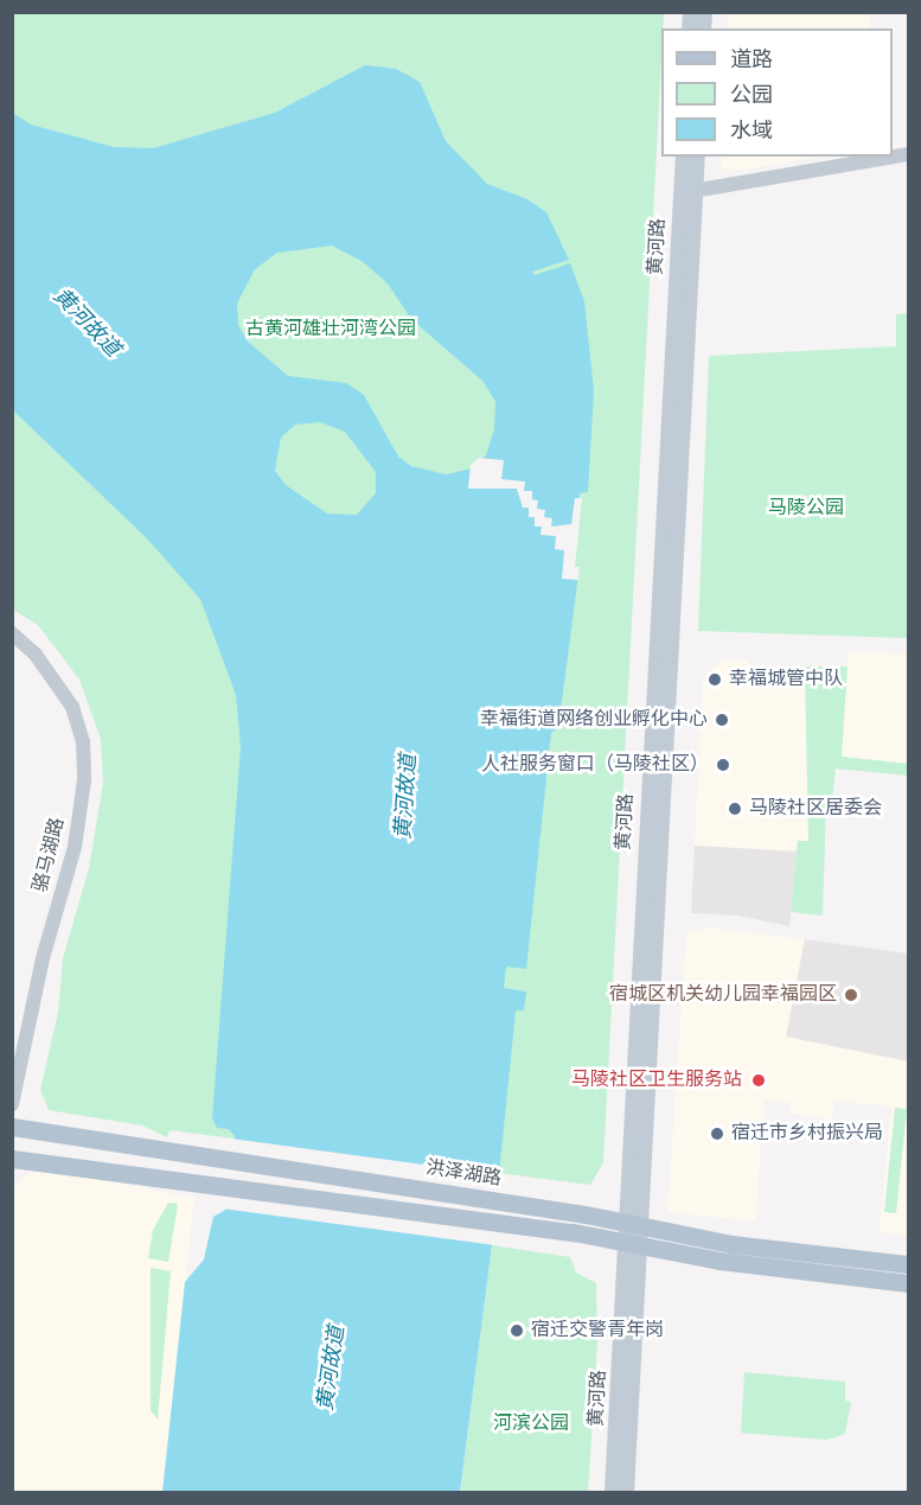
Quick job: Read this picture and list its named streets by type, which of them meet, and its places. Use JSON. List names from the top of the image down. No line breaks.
{"streets":{"main road":["黄河路","洪泽湖路"],"street":["骆马湖路"]},"crossings":[["黄河路","洪泽湖路"]],"water":["黄河故道"],"parks":["古黄河雄壮河湾公园","马陵公园","河滨公园"],"places":["幸福城管中队","幸福街道网络创业孵化中心","人社服务窗口（马陵社区）","马陵社区居委会","宿城区机关幼儿园幸福园区","马陵社区卫生服务站","宿迁市乡村振兴局","宿迁交警青年岗"],"legend":["道路","公园","水域"]}
